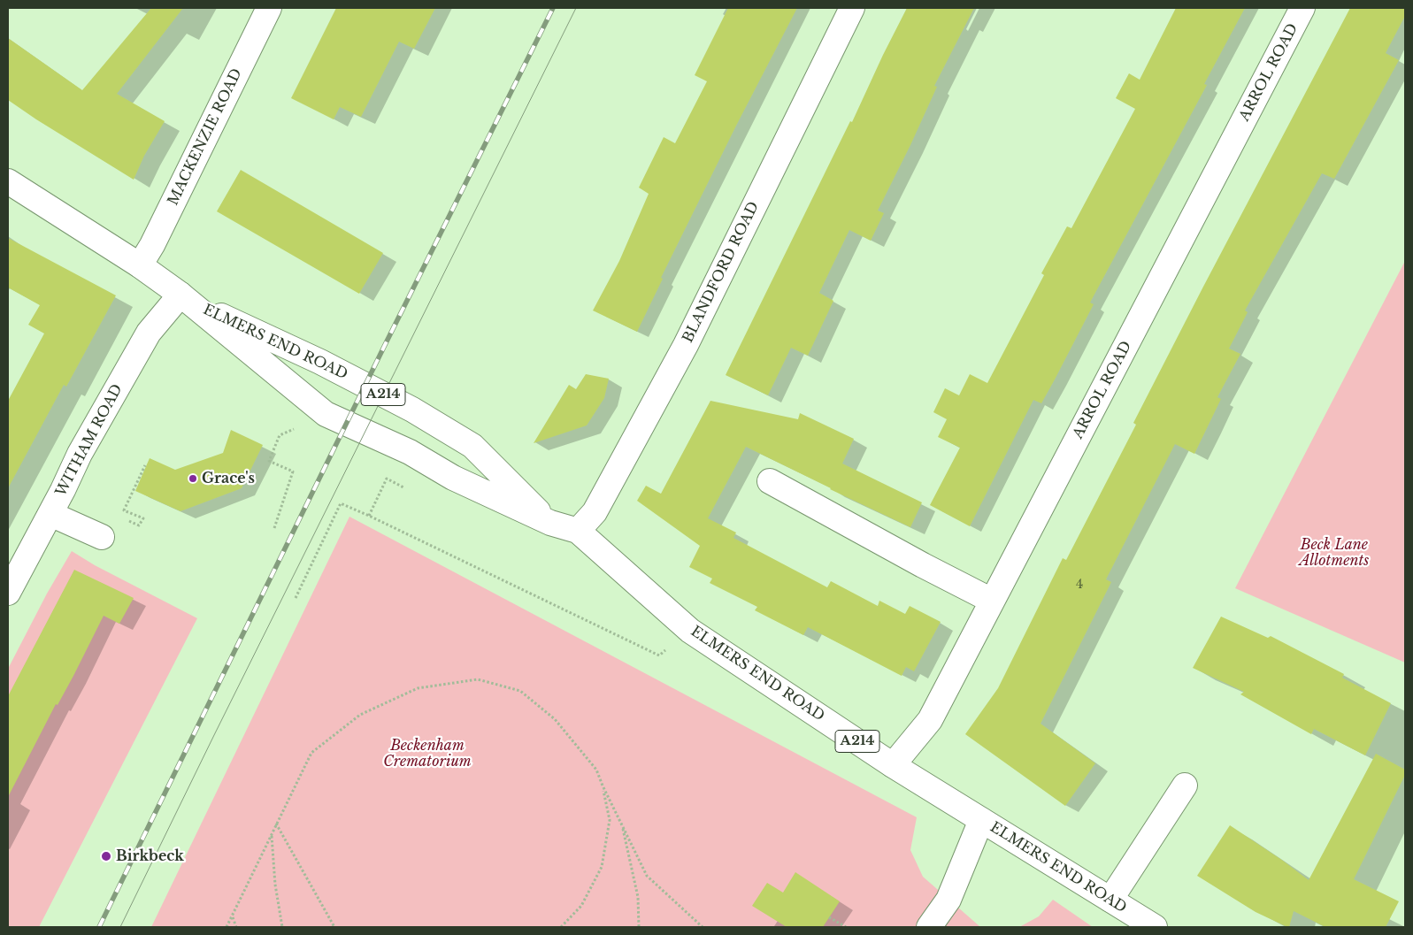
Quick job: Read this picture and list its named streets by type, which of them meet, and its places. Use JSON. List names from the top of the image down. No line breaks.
{"streets":{"street":["ARROL ROAD","MACKENZIE ROAD","BLANDFORD ROAD","ELMERS END ROAD","A214","WITHAM ROAD"]},"crossings":[["ARROL ROAD","ELMERS END ROAD"],["MACKENZIE ROAD","ELMERS END ROAD"],["BLANDFORD ROAD","ELMERS END ROAD"],["ELMERS END ROAD","WITHAM ROAD"]],"parks":["Beck Lane Allotments","Beckenham Crematorium"],"places":["Grace's","Birkbeck"],"house_numbers":["4"]}
